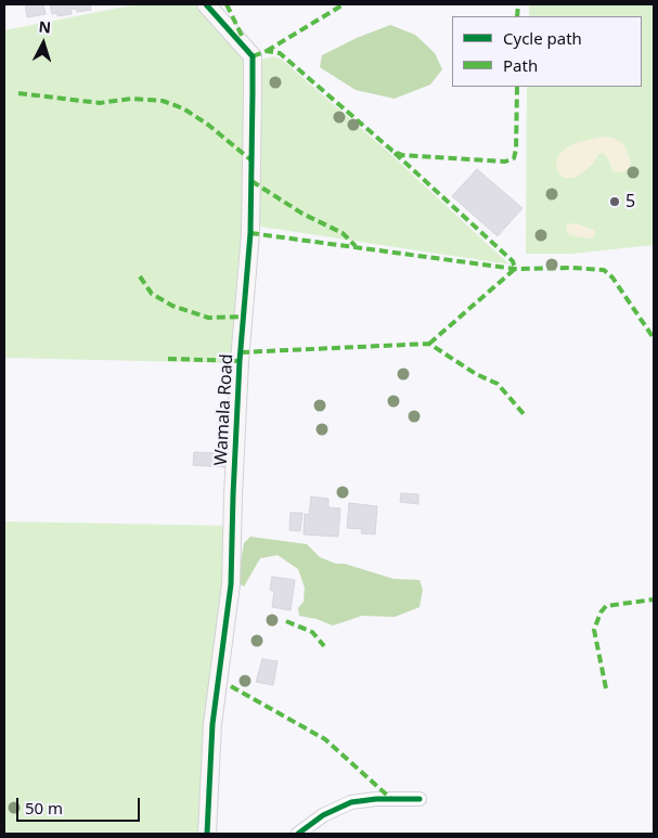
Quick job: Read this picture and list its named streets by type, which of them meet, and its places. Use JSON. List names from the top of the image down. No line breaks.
{"streets":{"street":["Wamala Road"]},"places":["5"],"legend":["Cycle path","Path"],"scale_bar":"50 m","north":"top"}
